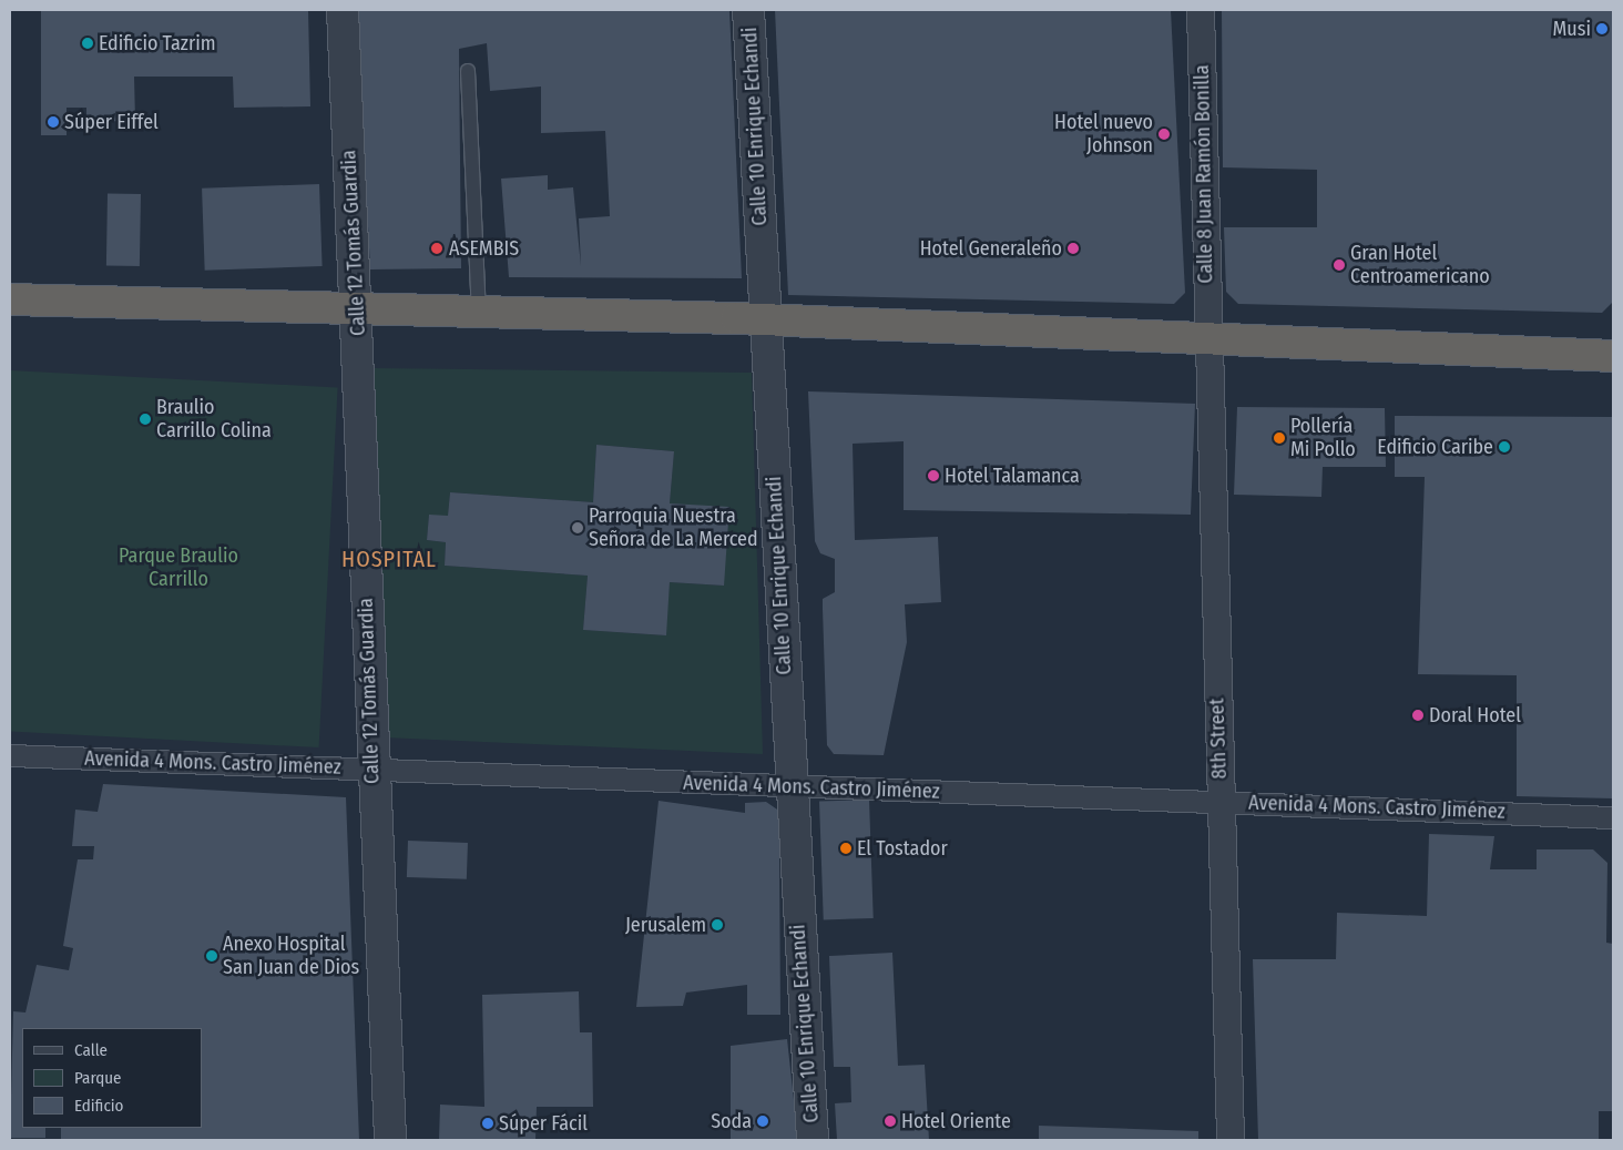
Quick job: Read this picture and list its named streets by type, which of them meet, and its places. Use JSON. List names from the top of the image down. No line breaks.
{"streets":{"street":["Calle 10 Enrique Echandi","Calle 8 Juan Ramón Bonilla","Calle 12 Tomás Guardia","8th Street","Avenida 4 Mons. Castro Jiménez"]},"crossings":[["Calle 10 Enrique Echandi","Avenida 4 Mons. Castro Jiménez"],["Calle 8 Juan Ramón Bonilla","8th Street"],["Calle 12 Tomás Guardia","Avenida 4 Mons. Castro Jiménez"],["8th Street","Avenida 4 Mons. Castro Jiménez"]],"districts":["HOSPITAL"],"parks":["Parque Braulio Carrillo"],"places":["Musi","Edificio Tazrim","Súper Eiffel","Hotel nuevo Johnson","ASEMBIS","Hotel Generaleño","Gran Hotel Centroamericano","Braulio Carrillo Colina","Pollería Mi Pollo","Edificio Caribe","Hotel Talamanca","Parroquia Nuestra Señora de La Merced","Doral Hotel","El Tostador","Jerusalem","Anexo Hospital San Juan de Dios","Soda","Hotel Oriente","Súper Fácil"],"legend":["Calle","Parque","Edificio"]}
